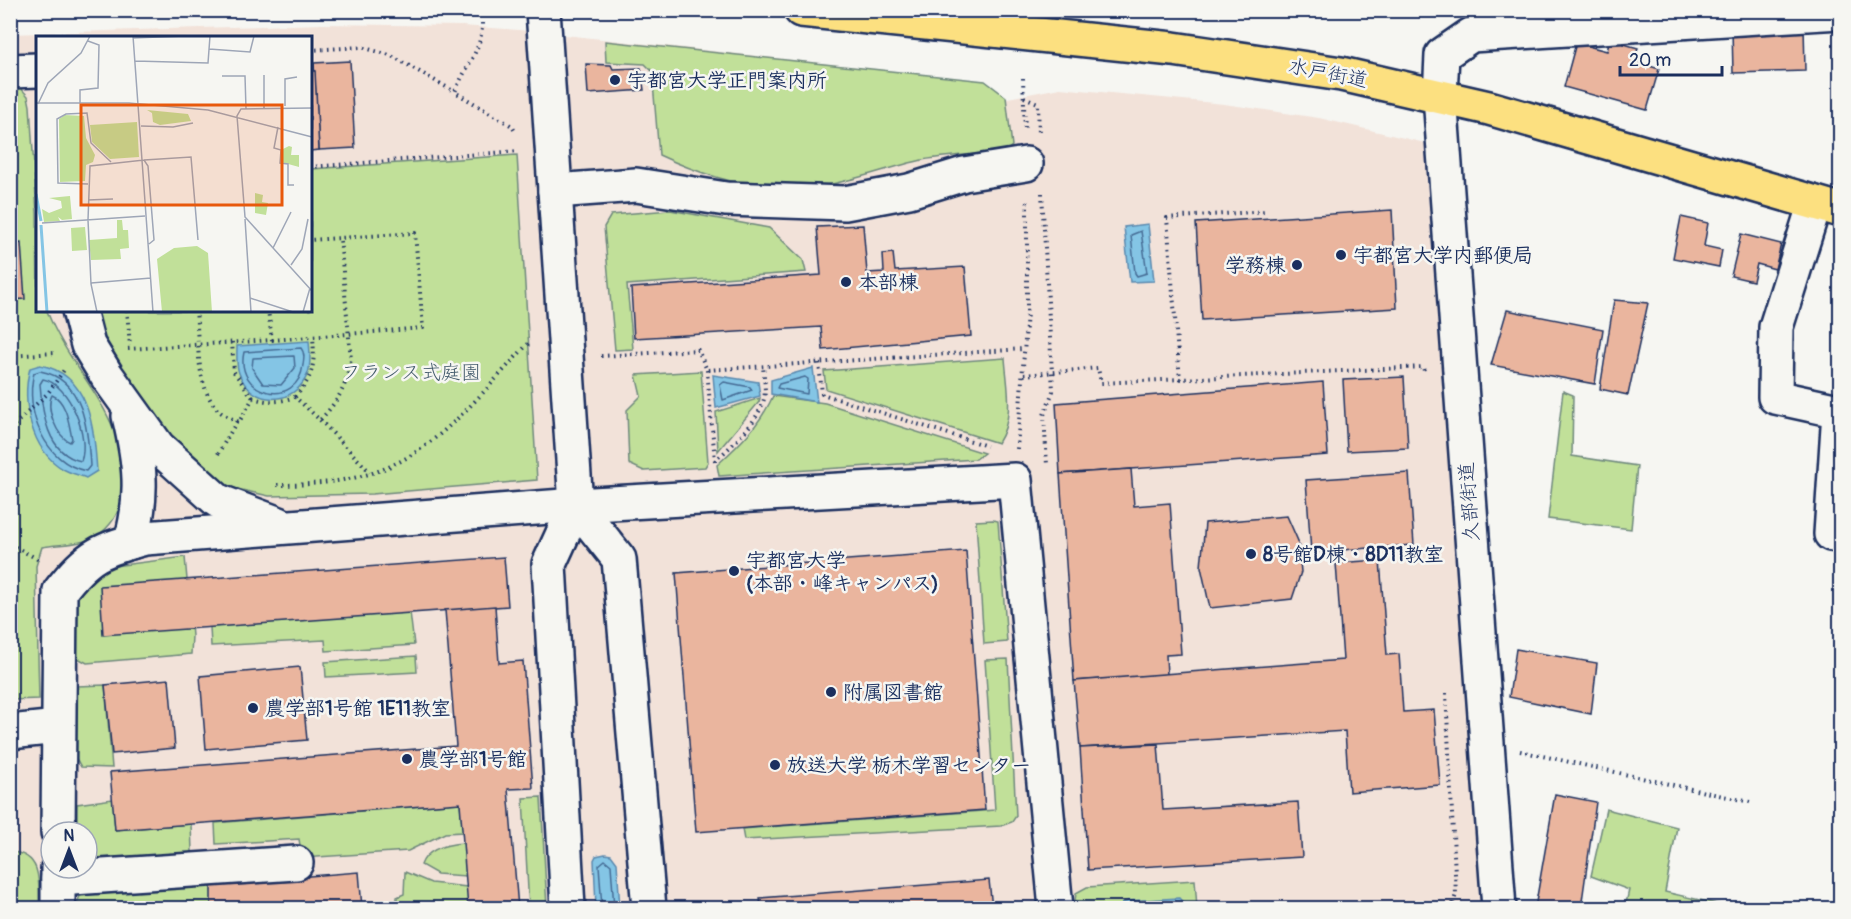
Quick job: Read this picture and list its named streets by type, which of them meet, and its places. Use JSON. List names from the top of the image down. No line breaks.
{"streets":{"highway":["水戸街道"],"street":["久部街道"]},"crossings":[["水戸街道","久部街道"]],"parks":["フランス式庭園"],"places":["宇都宮大学正門案内所","宇都宮大学内郵便局","学務棟","本部棟","8号館D棟・8D11教室","宇都宮大学 (本部・峰キャンパス)","附属図書館","農学部1号館 1E11教室","農学部1号館","放送大学 栃木学習センター"],"scale_bar":"20 m","north":"top"}
